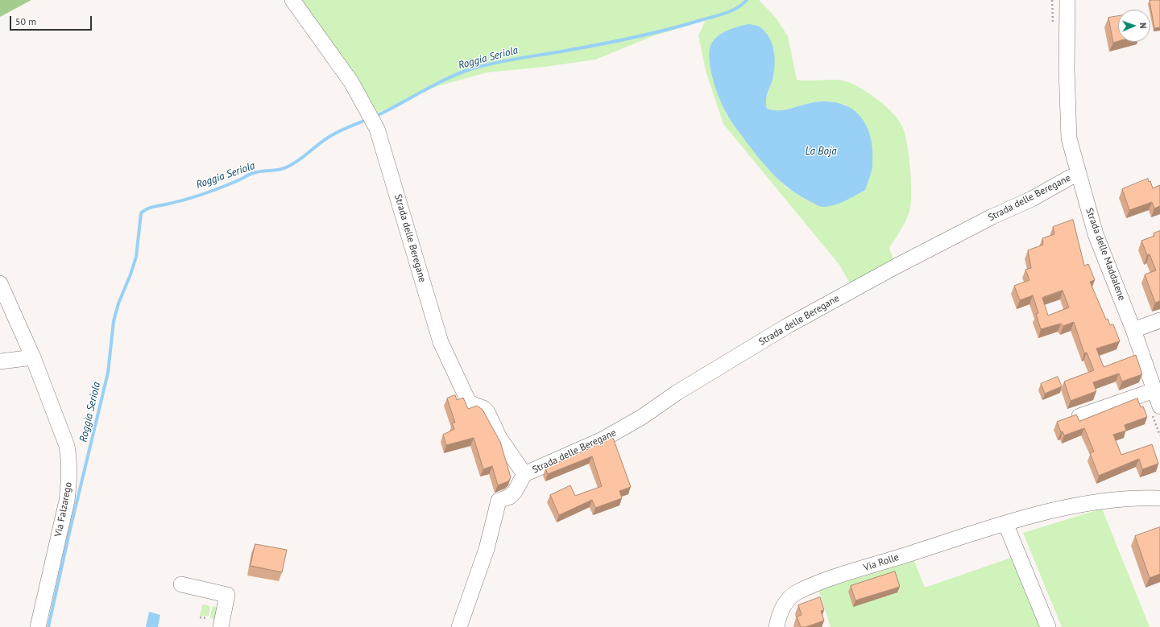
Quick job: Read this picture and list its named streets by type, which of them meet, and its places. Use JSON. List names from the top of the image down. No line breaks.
{"streets":{"street":["Strada delle Beregane","Strada delle Maddalene","Via Falzarego","Via Rolle"]},"crossings":[["Strada delle Beregane","Strada delle Maddalene"]],"water":["Roggia Seriola","La Boja"],"scale_bar":"50 m","north":"right"}
